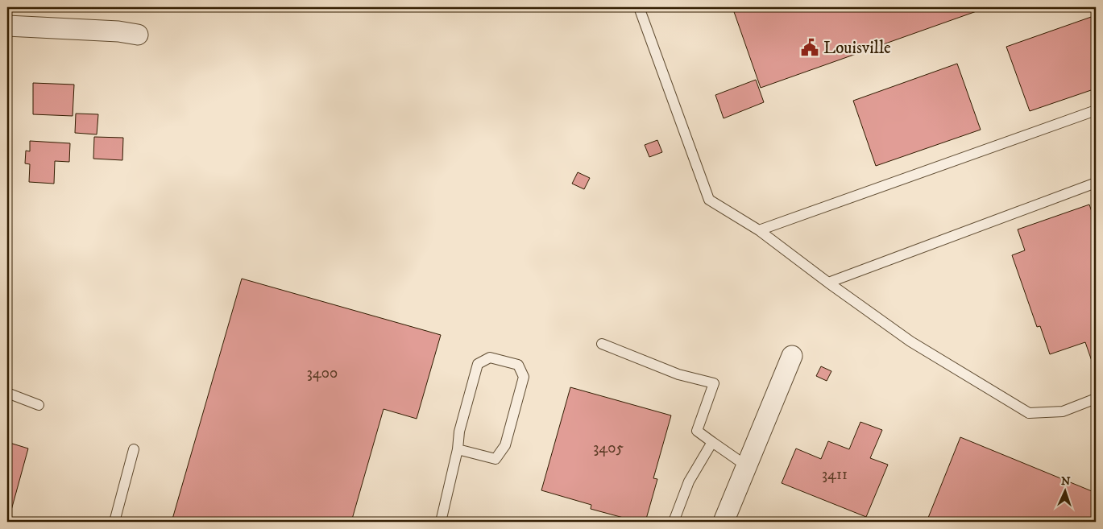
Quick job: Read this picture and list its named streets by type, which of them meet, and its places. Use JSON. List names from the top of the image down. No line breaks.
{"places":{"public building":["Louisville"]},"house_numbers":["3400","3405","3411"],"north":"top"}
